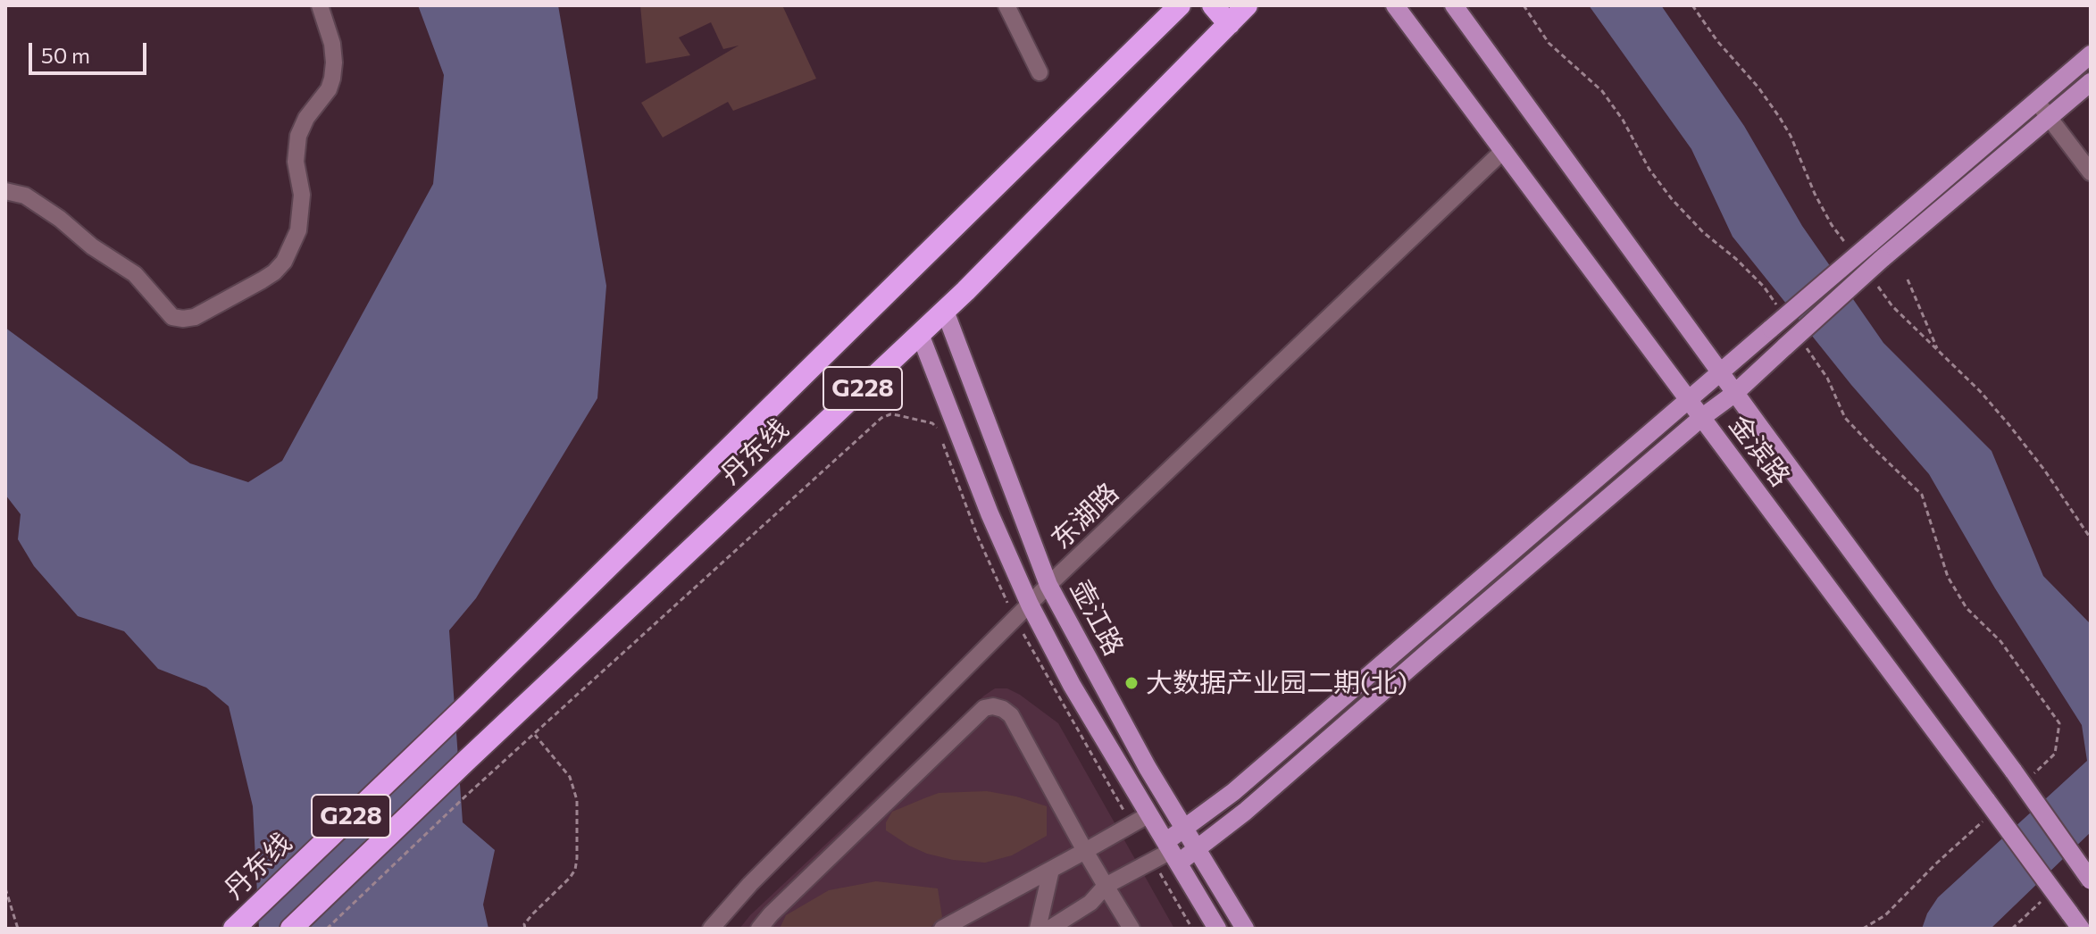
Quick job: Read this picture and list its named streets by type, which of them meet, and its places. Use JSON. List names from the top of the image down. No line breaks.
{"streets":{"highway":["G228","丹东线"],"main road":["金滨路","壶江路"],"street":["东湖路"]},"crossings":[["金滨路","东湖路"],["丹东线","壶江路"],["东湖路","壶江路"]],"places":["大数据产业园二期(北)"],"scale_bar":"50 m"}
